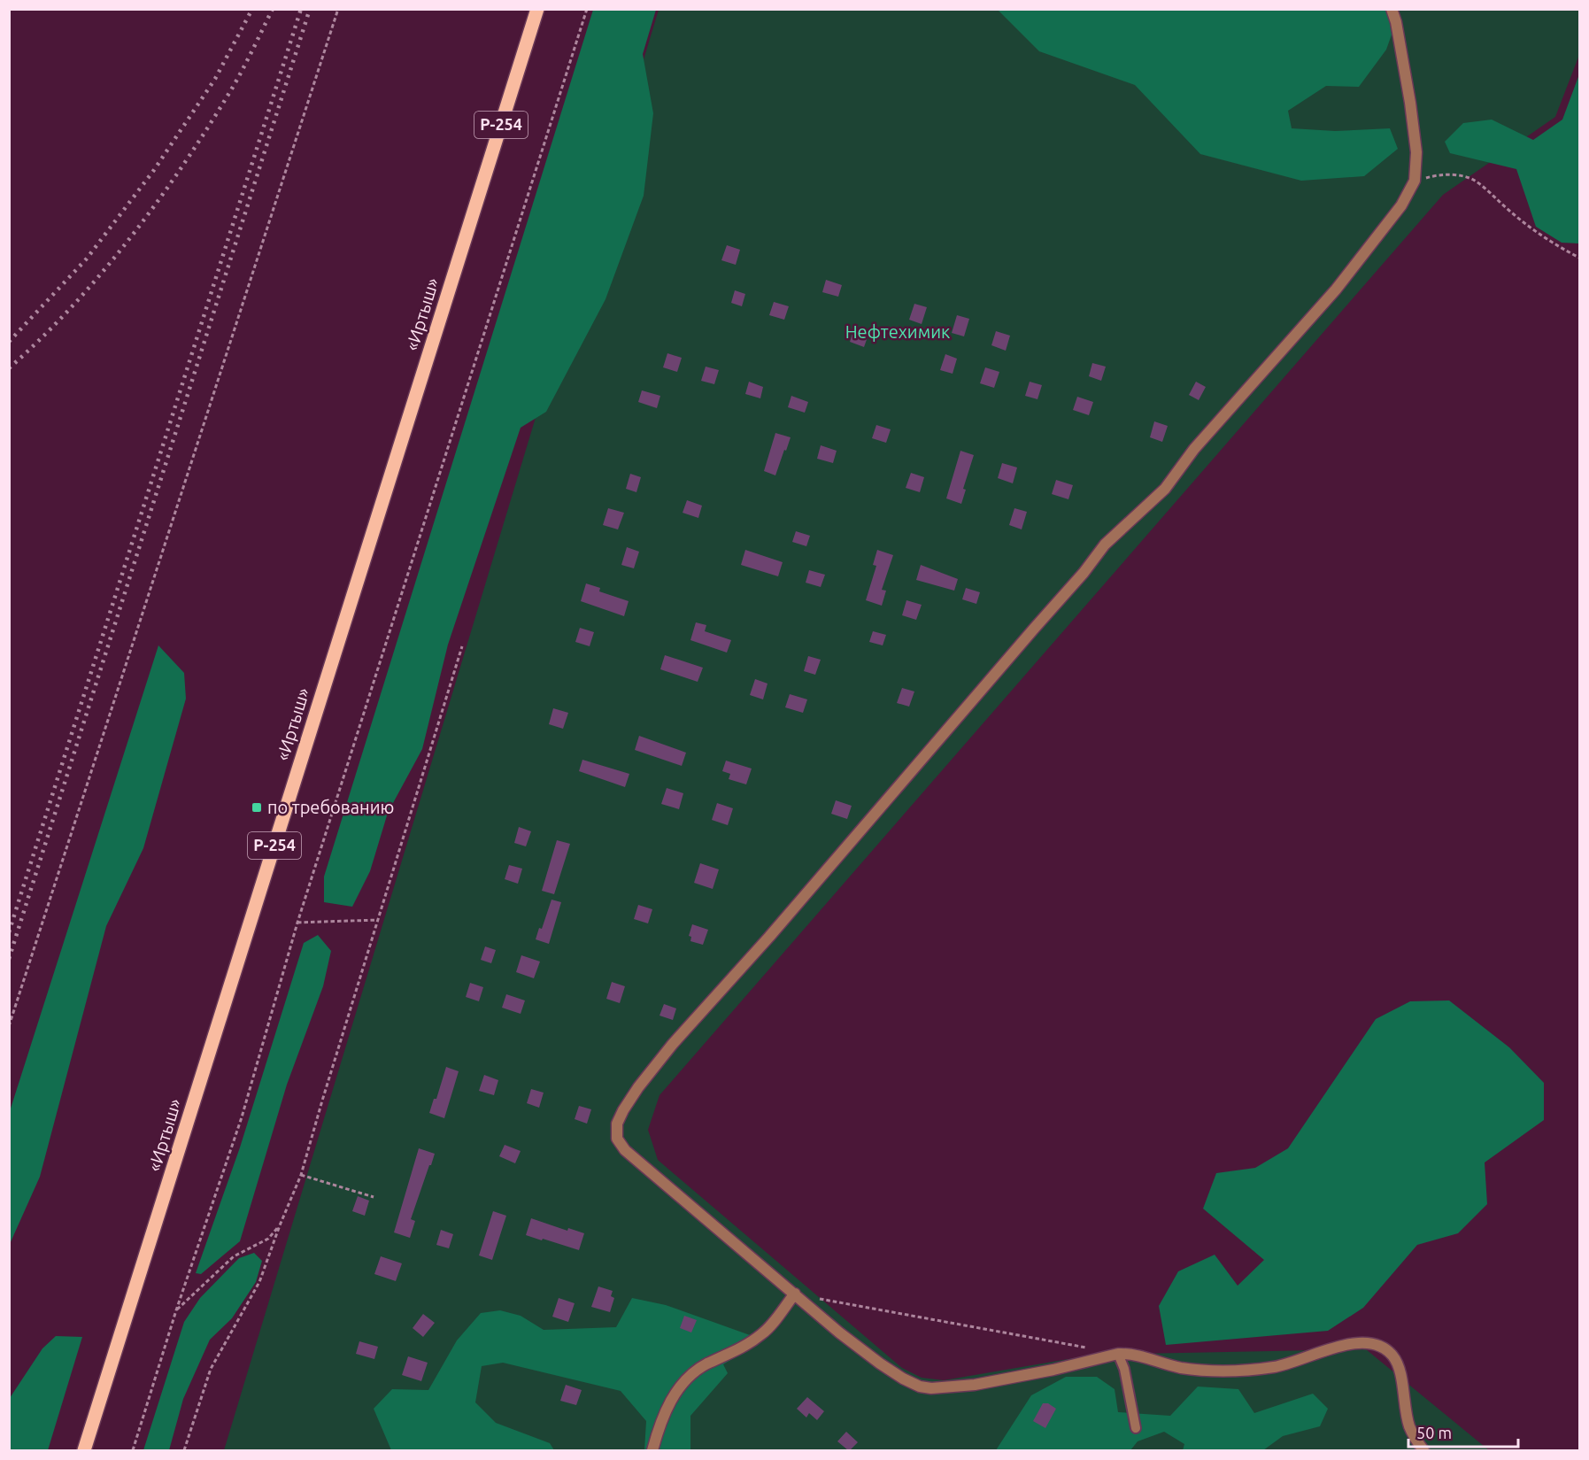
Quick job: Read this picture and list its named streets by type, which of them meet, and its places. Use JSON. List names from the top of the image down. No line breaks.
{"streets":{"main road":["Р-254","«Иртыш»"]},"parks":["Нефтехимик"],"places":{"transit":["по требованию"]},"scale_bar":"50 m"}
